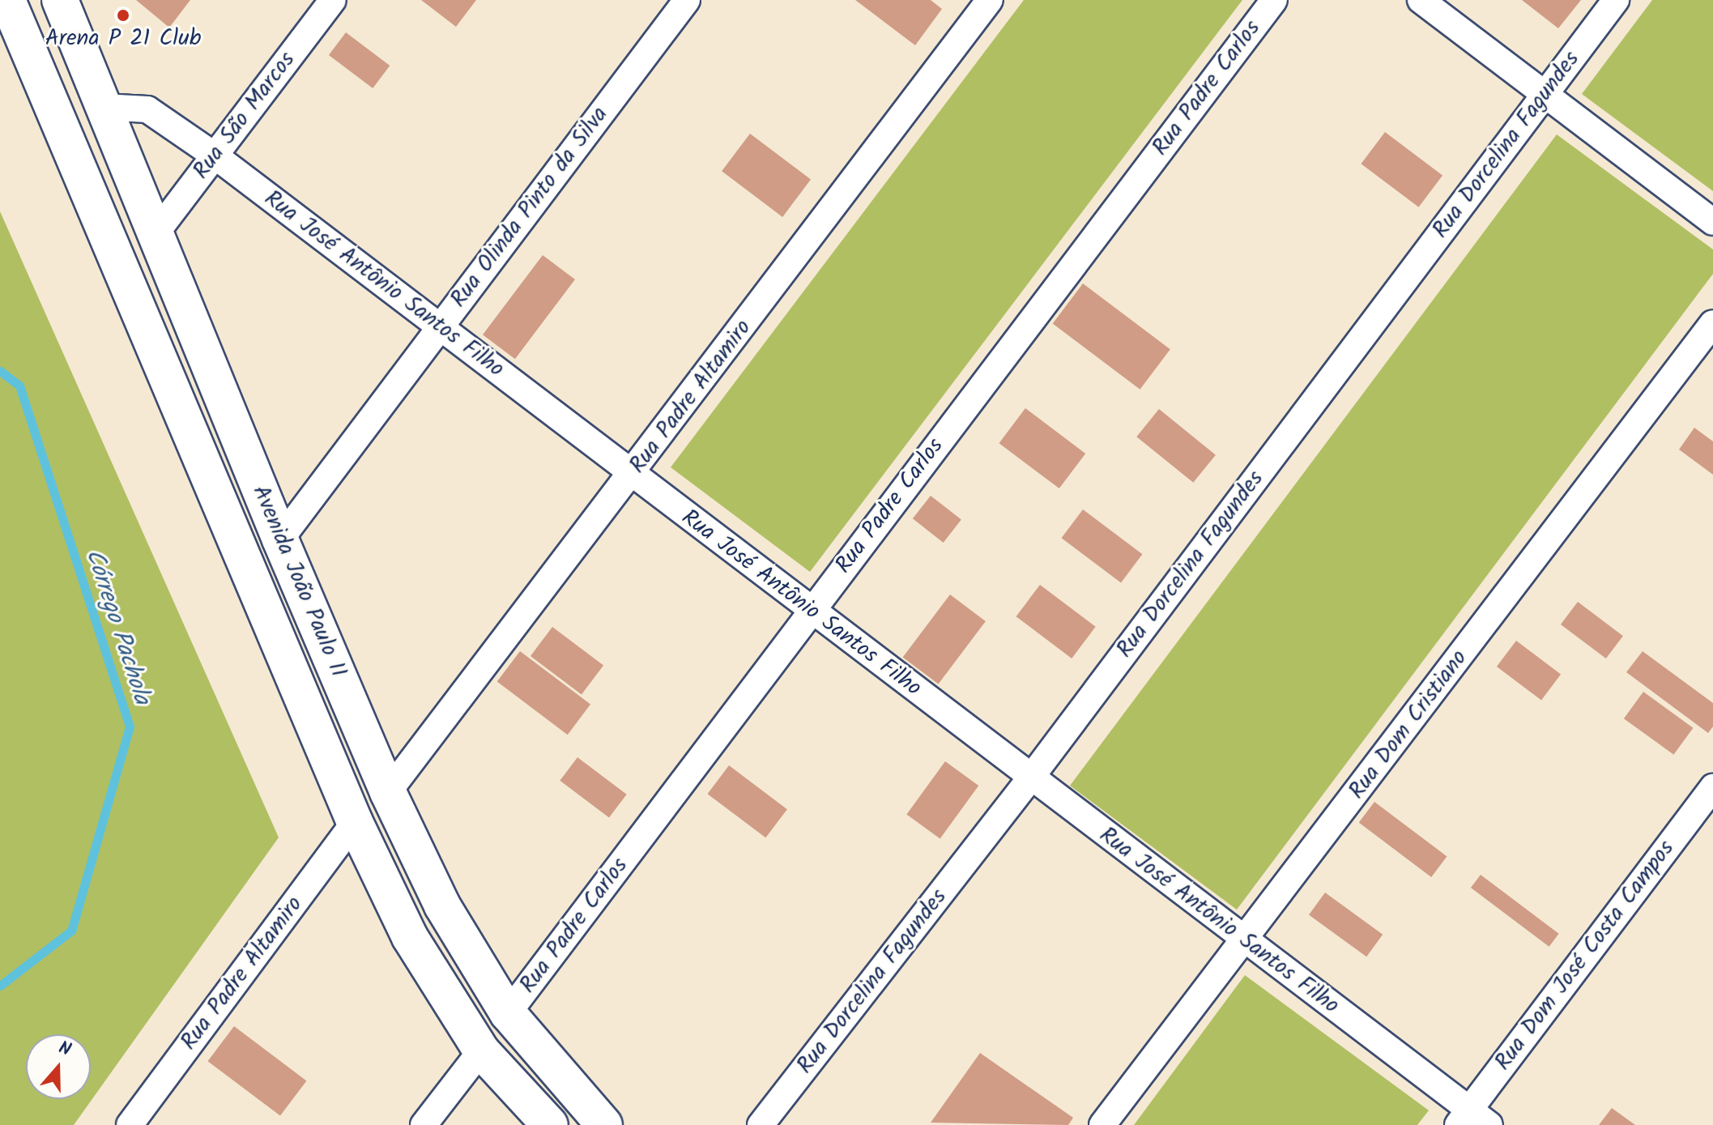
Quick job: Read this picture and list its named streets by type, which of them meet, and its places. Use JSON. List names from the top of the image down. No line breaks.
{"streets":{"street":["Rua Padre Carlos","Rua São Marcos","Rua Dorcelina Fagundes","Rua Olinda Pinto da Silva","Rua José Antônio Santos Filho","Rua Padre Altamiro","Avenida João Paulo II","Rua Dom Cristiano","Rua Dom José Costa Campos"]},"crossings":[["Rua Padre Carlos","Rua José Antônio Santos Filho"],["Rua Padre Carlos","Avenida João Paulo II"],["Rua São Marcos","Rua José Antônio Santos Filho"],["Rua São Marcos","Avenida João Paulo II"],["Rua Dorcelina Fagundes","Rua José Antônio Santos Filho"],["Rua Olinda Pinto da Silva","Rua José Antônio Santos Filho"],["Rua Olinda Pinto da Silva","Avenida João Paulo II"],["Rua José Antônio Santos Filho","Rua Padre Altamiro"],["Rua José Antônio Santos Filho","Avenida João Paulo II"],["Rua José Antônio Santos Filho","Rua Dom Cristiano"],["Rua José Antônio Santos Filho","Rua Dom José Costa Campos"],["Rua Padre Altamiro","Avenida João Paulo II"]],"water":["Córrego Pachola"],"places":["Arena P 21 Club"],"north":"top"}
